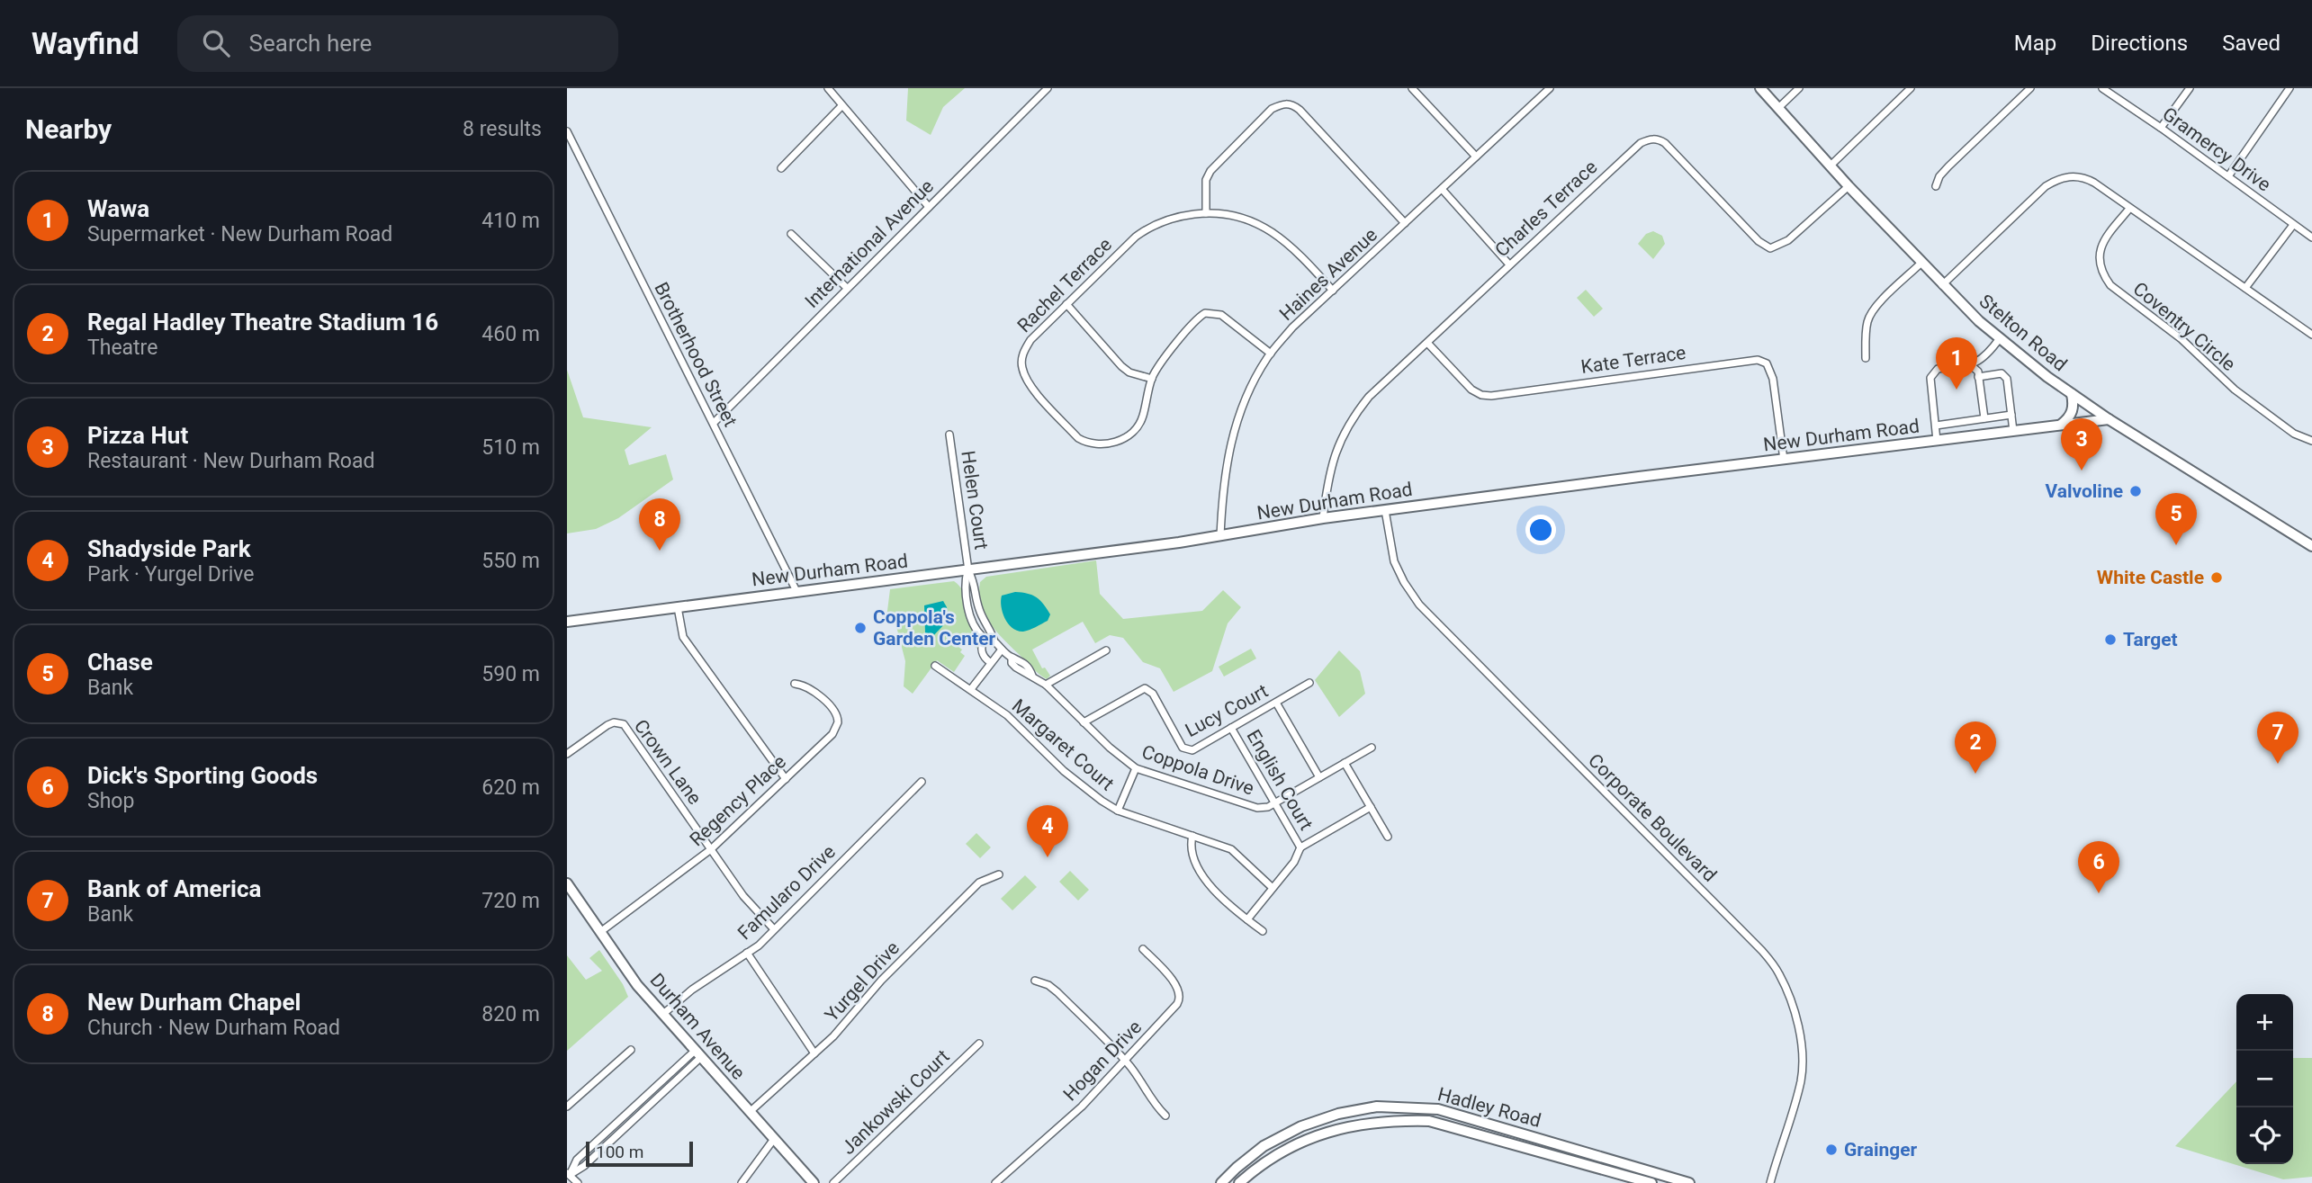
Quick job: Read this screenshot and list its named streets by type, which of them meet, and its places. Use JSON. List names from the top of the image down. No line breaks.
{"streets":{"main road":["Stelton Road","New Durham Road","Durham Avenue","Hadley Road"],"street":["Gramercy Drive","Charles Terrace","International Avenue","Haines Avenue","Rachel Terrace","Coventry Circle","Brotherhood Street","Kate Terrace","Helen Court","Lucy Court","Margaret Court","Crown Lane","Coppola Drive","English Court","Regency Place","Corporate Boulevard","Famularo Drive","Yurgel Drive","Hogan Drive","Jankowski Court"]},"crossings":[["Charles Terrace","Stelton Road"],["Charles Terrace","Kate Terrace"],["Charles Terrace","New Durham Road"],["International Avenue","Brotherhood Street"],["Haines Avenue","Rachel Terrace"],["Haines Avenue","New Durham Road"],["Stelton Road","New Durham Road"],["Brotherhood Street","New Durham Road"],["Kate Terrace","New Durham Road"],["New Durham Road","Helen Court"],["New Durham Road","Coppola Drive"],["New Durham Road","Corporate Boulevard"],["Helen Court","Coppola Drive"],["Lucy Court","Coppola Drive"],["Lucy Court","English Court"],["Crown Lane","Regency Place"],["Crown Lane","Famularo Drive"],["Coppola Drive","English Court"],["Regency Place","Durham Avenue"],["Famularo Drive","Durham Avenue"],["Yurgel Drive","Durham Avenue"]],"places":["Valvoline","White Castle","Coppola's Garden Center","Target","Grainger"],"scale_bar":"100 m","page":{"header":"Wayfind","search":"Search here","nav":["Map","Directions","Saved"],"heading":["Nearby","8 results"],"list":[{"mark":"1","name":"Wawa","note":"Supermarket · New Durham Road","value":"410 m"},{"mark":"2","name":"Regal Hadley Theatre Stadium 16","note":"Theatre","value":"460 m"},{"mark":"3","name":"Pizza Hut","note":"Restaurant · New Durham Road","value":"510 m"},{"mark":"4","name":"Shadyside Park","note":"Park · Yurgel Drive","value":"550 m"},{"mark":"5","name":"Chase","note":"Bank","value":"590 m"},{"mark":"6","name":"Dick's Sporting Goods","note":"Shop","value":"620 m"},{"mark":"7","name":"Bank of America","note":"Bank","value":"720 m"},{"mark":"8","name":"New Durham Chapel","note":"Church · New Durham Road","value":"820 m"}],"pins":["1","3","5","8","7","2","4","6"],"map_buttons":["+","−"],"scale":"100 m"}}
